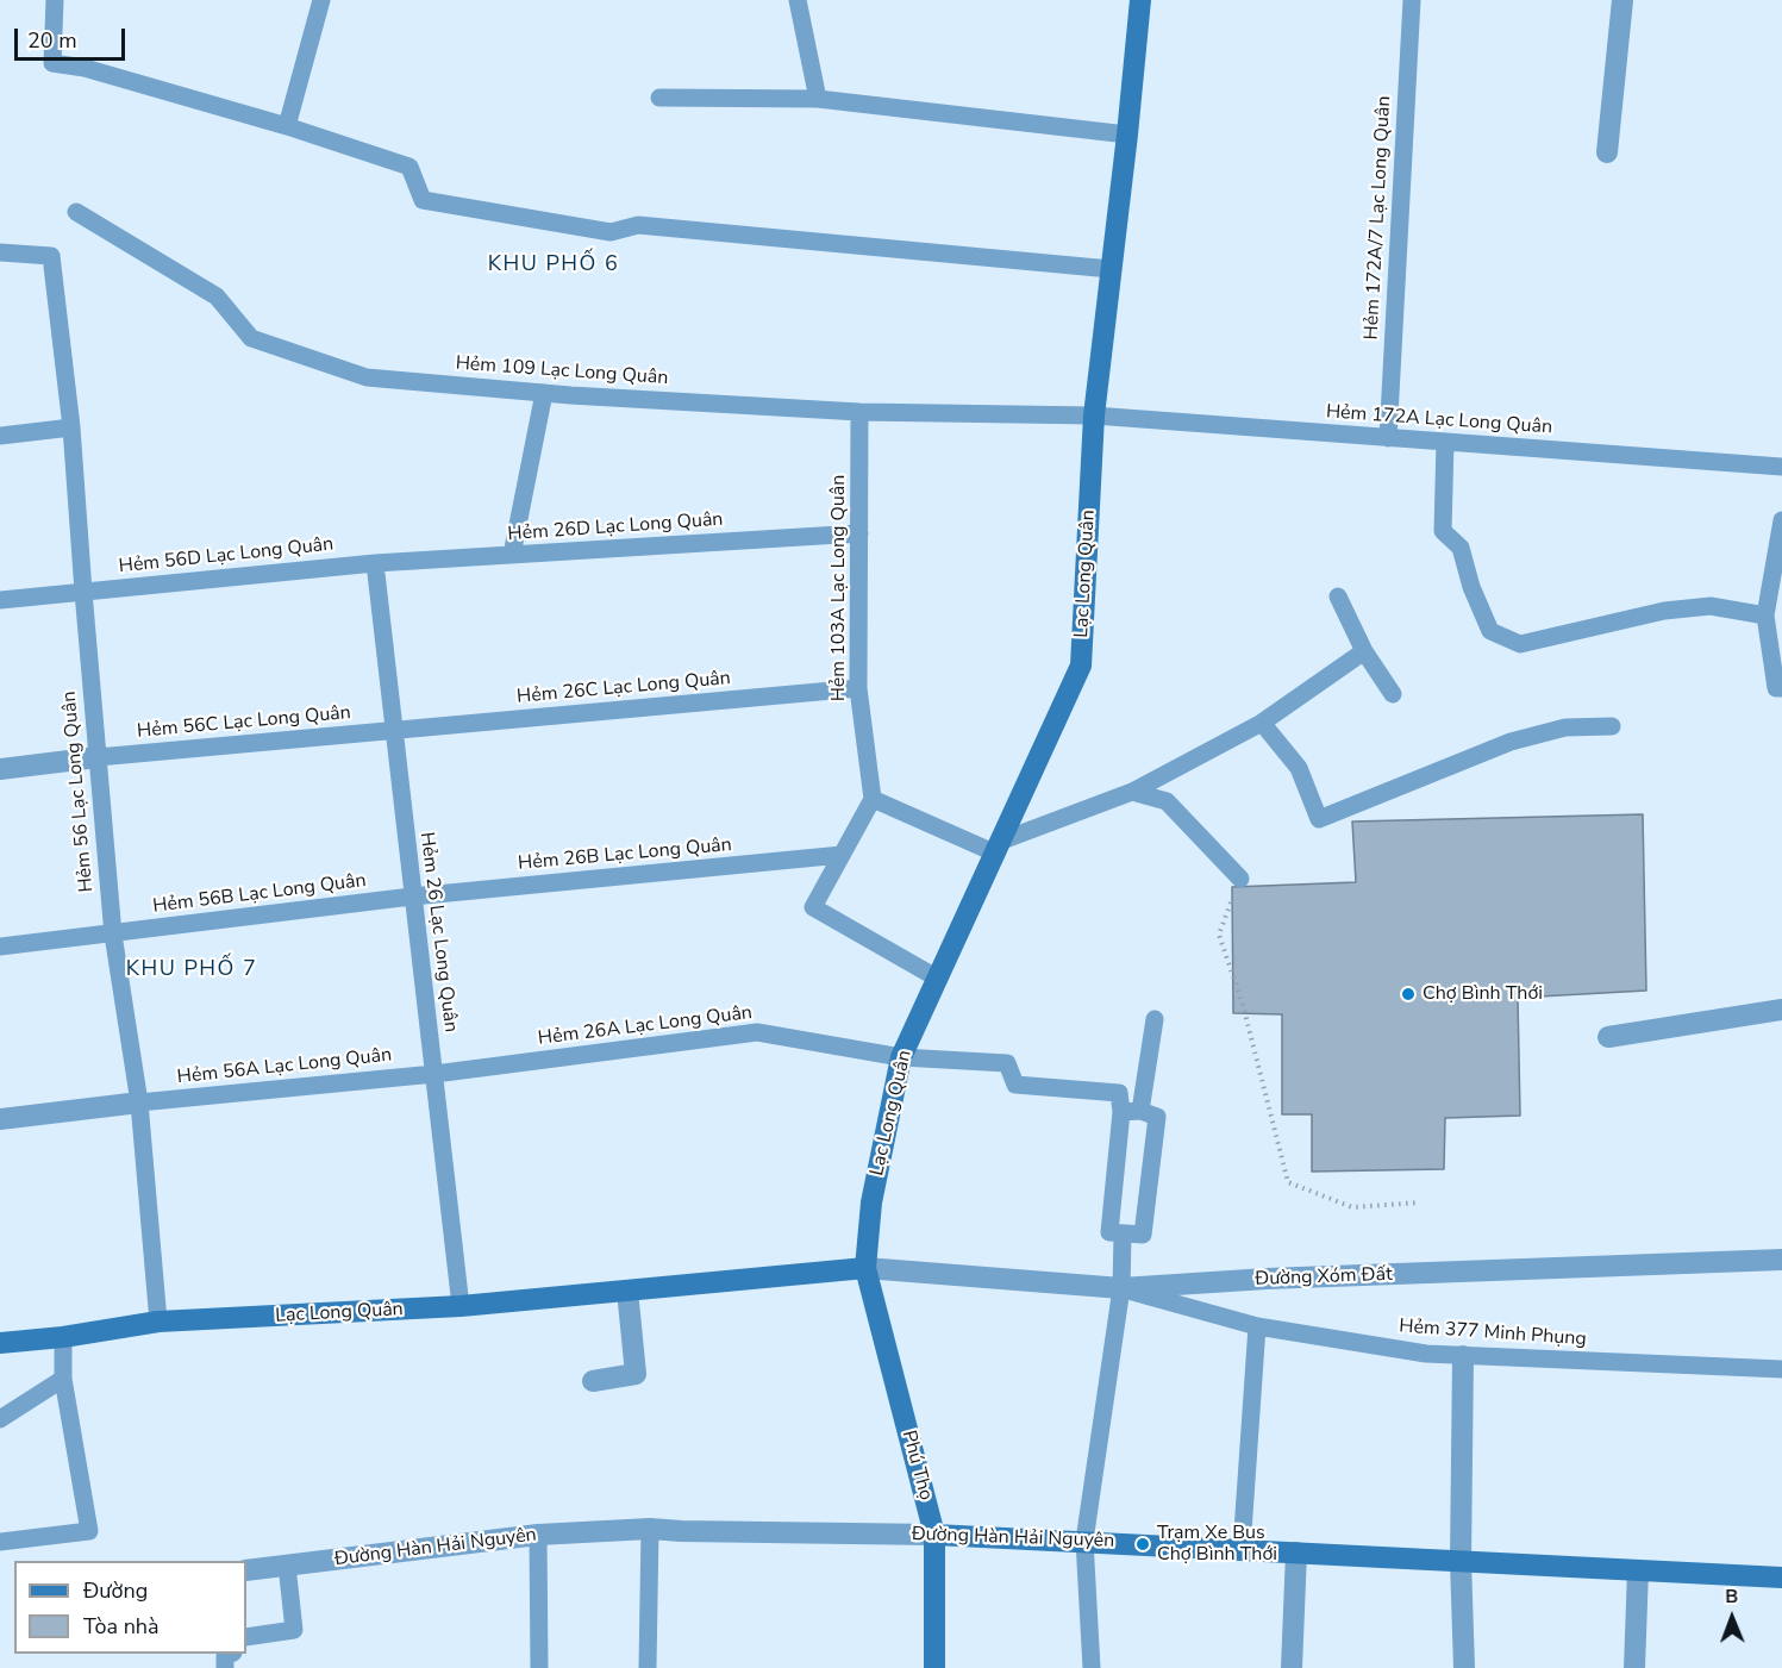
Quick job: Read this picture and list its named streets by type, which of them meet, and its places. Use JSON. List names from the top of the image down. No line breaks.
{"streets":{"main road":["Lạc Long Quân","Phú Thọ","Đường Hàn Hải Nguyên"],"street":["Đường Xóm Đất"],"lane":["Hẻm 172A/7 Lạc Long Quân","Hẻm 109 Lạc Long Quân","Hẻm 172A Lạc Long Quân","Hẻm 26D Lạc Long Quân","Hẻm 56D Lạc Long Quân","Hẻm 103A Lạc Long Quân","Hẻm 26C Lạc Long Quân","Hẻm 56C Lạc Long Quân","Hẻm 56 Lạc Long Quân","Hẻm 26B Lạc Long Quân","Hẻm 56B Lạc Long Quân","Hẻm 26 Lạc Long Quân","Hẻm 26A Lạc Long Quân","Hẻm 56A Lạc Long Quân","Hẻm 377 Minh Phụng"]},"crossings":[["Hẻm 172A/7 Lạc Long Quân","Hẻm 172A Lạc Long Quân"],["Hẻm 109 Lạc Long Quân","Hẻm 172A Lạc Long Quân"],["Hẻm 109 Lạc Long Quân","Lạc Long Quân"],["Hẻm 109 Lạc Long Quân","Hẻm 103A Lạc Long Quân"],["Hẻm 172A Lạc Long Quân","Lạc Long Quân"],["Hẻm 26D Lạc Long Quân","Hẻm 56D Lạc Long Quân"],["Hẻm 26D Lạc Long Quân","Hẻm 103A Lạc Long Quân"],["Hẻm 26D Lạc Long Quân","Hẻm 26 Lạc Long Quân"],["Hẻm 56D Lạc Long Quân","Hẻm 56 Lạc Long Quân"],["Hẻm 56D Lạc Long Quân","Hẻm 26 Lạc Long Quân"],["Lạc Long Quân","Hẻm 56 Lạc Long Quân"],["Lạc Long Quân","Hẻm 26 Lạc Long Quân"],["Lạc Long Quân","Hẻm 26A Lạc Long Quân"],["Lạc Long Quân","Đường Xóm Đất"],["Lạc Long Quân","Phú Thọ"],["Hẻm 103A Lạc Long Quân","Hẻm 26C Lạc Long Quân"],["Hẻm 26C Lạc Long Quân","Hẻm 56C Lạc Long Quân"],["Hẻm 26C Lạc Long Quân","Hẻm 26 Lạc Long Quân"],["Hẻm 56C Lạc Long Quân","Hẻm 56 Lạc Long Quân"],["Hẻm 56C Lạc Long Quân","Hẻm 26 Lạc Long Quân"],["Hẻm 56 Lạc Long Quân","Hẻm 56B Lạc Long Quân"],["Hẻm 56 Lạc Long Quân","Hẻm 56A Lạc Long Quân"],["Hẻm 26B Lạc Long Quân","Hẻm 56B Lạc Long Quân"],["Hẻm 26B Lạc Long Quân","Hẻm 26 Lạc Long Quân"],["Hẻm 56B Lạc Long Quân","Hẻm 26 Lạc Long Quân"],["Hẻm 26 Lạc Long Quân","Hẻm 26A Lạc Long Quân"],["Hẻm 26 Lạc Long Quân","Hẻm 56A Lạc Long Quân"],["Hẻm 26A Lạc Long Quân","Hẻm 56A Lạc Long Quân"],["Đường Xóm Đất","Hẻm 377 Minh Phụng"],["Đường Xóm Đất","Phú Thọ"],["Phú Thọ","Đường Hàn Hải Nguyên"]],"districts":["KHU PHỐ 6","KHU PHỐ 7"],"places":["Chợ Bình Thới","Trạm Xe Bus Chợ Bình Thới"],"legend":["Đường","Tòa nhà"],"scale_bar":"20 m","north":"top"}
